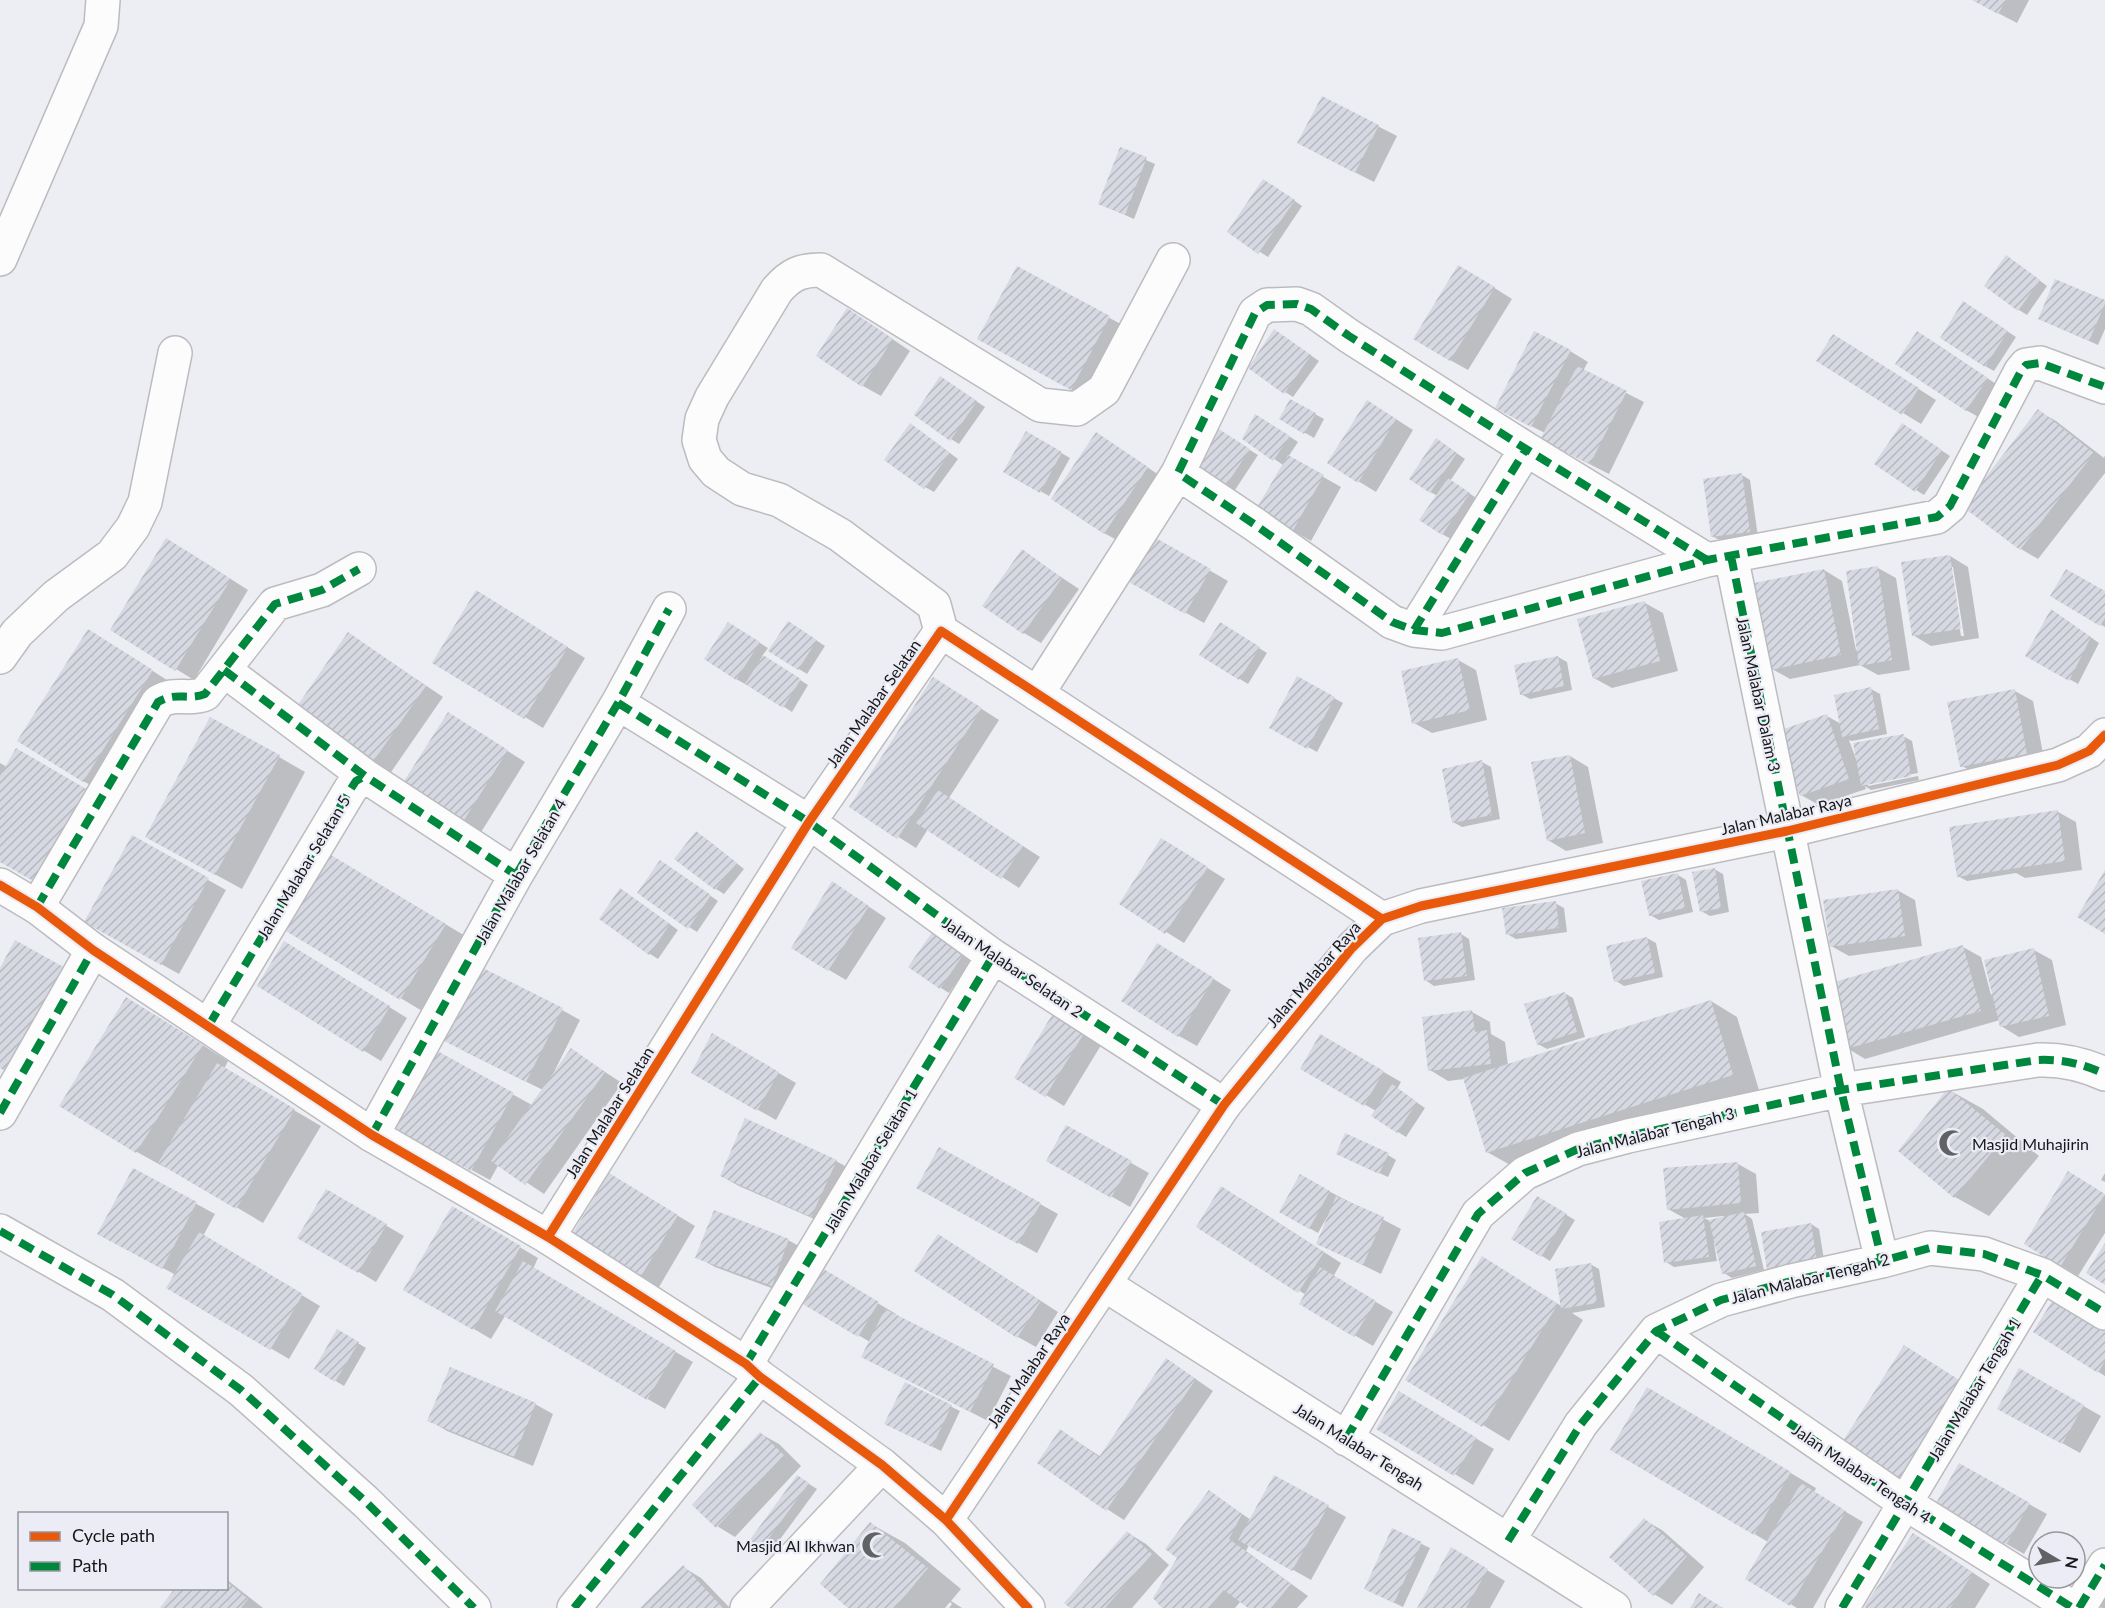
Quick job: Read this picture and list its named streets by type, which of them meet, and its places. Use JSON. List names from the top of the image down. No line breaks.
{"streets":{"street":["Jalan Malabar Dalam 3","Jalan Malabar Selatan","Jalan Malabar Raya","Jalan Malabar Selatan 5","Jalan Malabar Selatan 4","Jalan Malabar Selatan 2","Jalan Malabar Tengah 3","Jalan Malabar Selatan 1","Jalan Malabar Tengah 2","Jalan Malabar Tengah 1","Jalan Malabar Tengah","Jalan Malabar Tengah 4"]},"crossings":[["Jalan Malabar Dalam 3","Jalan Malabar Raya"],["Jalan Malabar Dalam 3","Jalan Malabar Tengah 3"],["Jalan Malabar Dalam 3","Jalan Malabar Tengah 2"],["Jalan Malabar Selatan","Jalan Malabar Raya"],["Jalan Malabar Selatan","Jalan Malabar Selatan 2"],["Jalan Malabar Raya","Jalan Malabar Selatan 2"],["Jalan Malabar Raya","Jalan Malabar Tengah"],["Jalan Malabar Selatan 4","Jalan Malabar Selatan 2"],["Jalan Malabar Selatan 2","Jalan Malabar Selatan 1"],["Jalan Malabar Tengah 3","Jalan Malabar Tengah"],["Jalan Malabar Tengah 2","Jalan Malabar Tengah 1"],["Jalan Malabar Tengah 2","Jalan Malabar Tengah"],["Jalan Malabar Tengah 2","Jalan Malabar Tengah 4"],["Jalan Malabar Tengah 1","Jalan Malabar Tengah 4"]],"places":{"mosque":["Masjid Muhajirin","Masjid Al Ikhwan"]},"legend":["Cycle path","Path"],"north":"right"}
